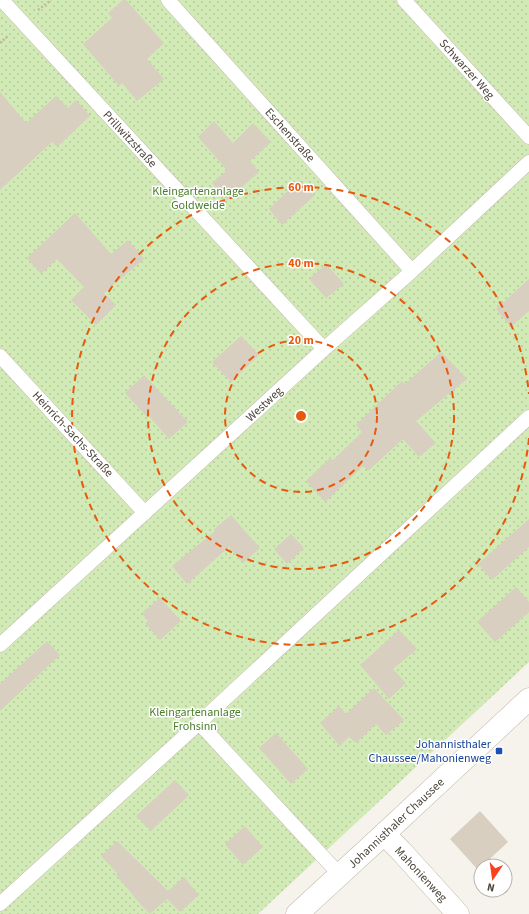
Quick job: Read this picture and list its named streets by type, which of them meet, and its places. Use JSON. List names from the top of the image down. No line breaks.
{"streets":{"street":["Johannisthaler Chaussee","Mahonienweg"],"lane":["Schwarzer Weg","Eschenstraße","Prillwitzstraße","Westweg","Heinrich-Sachs-Straße"]},"crossings":[["Eschenstraße","Westweg"],["Prillwitzstraße","Westweg"],["Westweg","Heinrich-Sachs-Straße"],["Johannisthaler Chaussee","Mahonienweg"]],"parks":["Kleingartenanlage Goldweide","Kleingartenanlage Frohsinn"],"places":{"transit":["Johannisthaler Chaussee/Mahonienweg"]},"north":"bottom","rings":["60 m","40 m","20 m"]}
